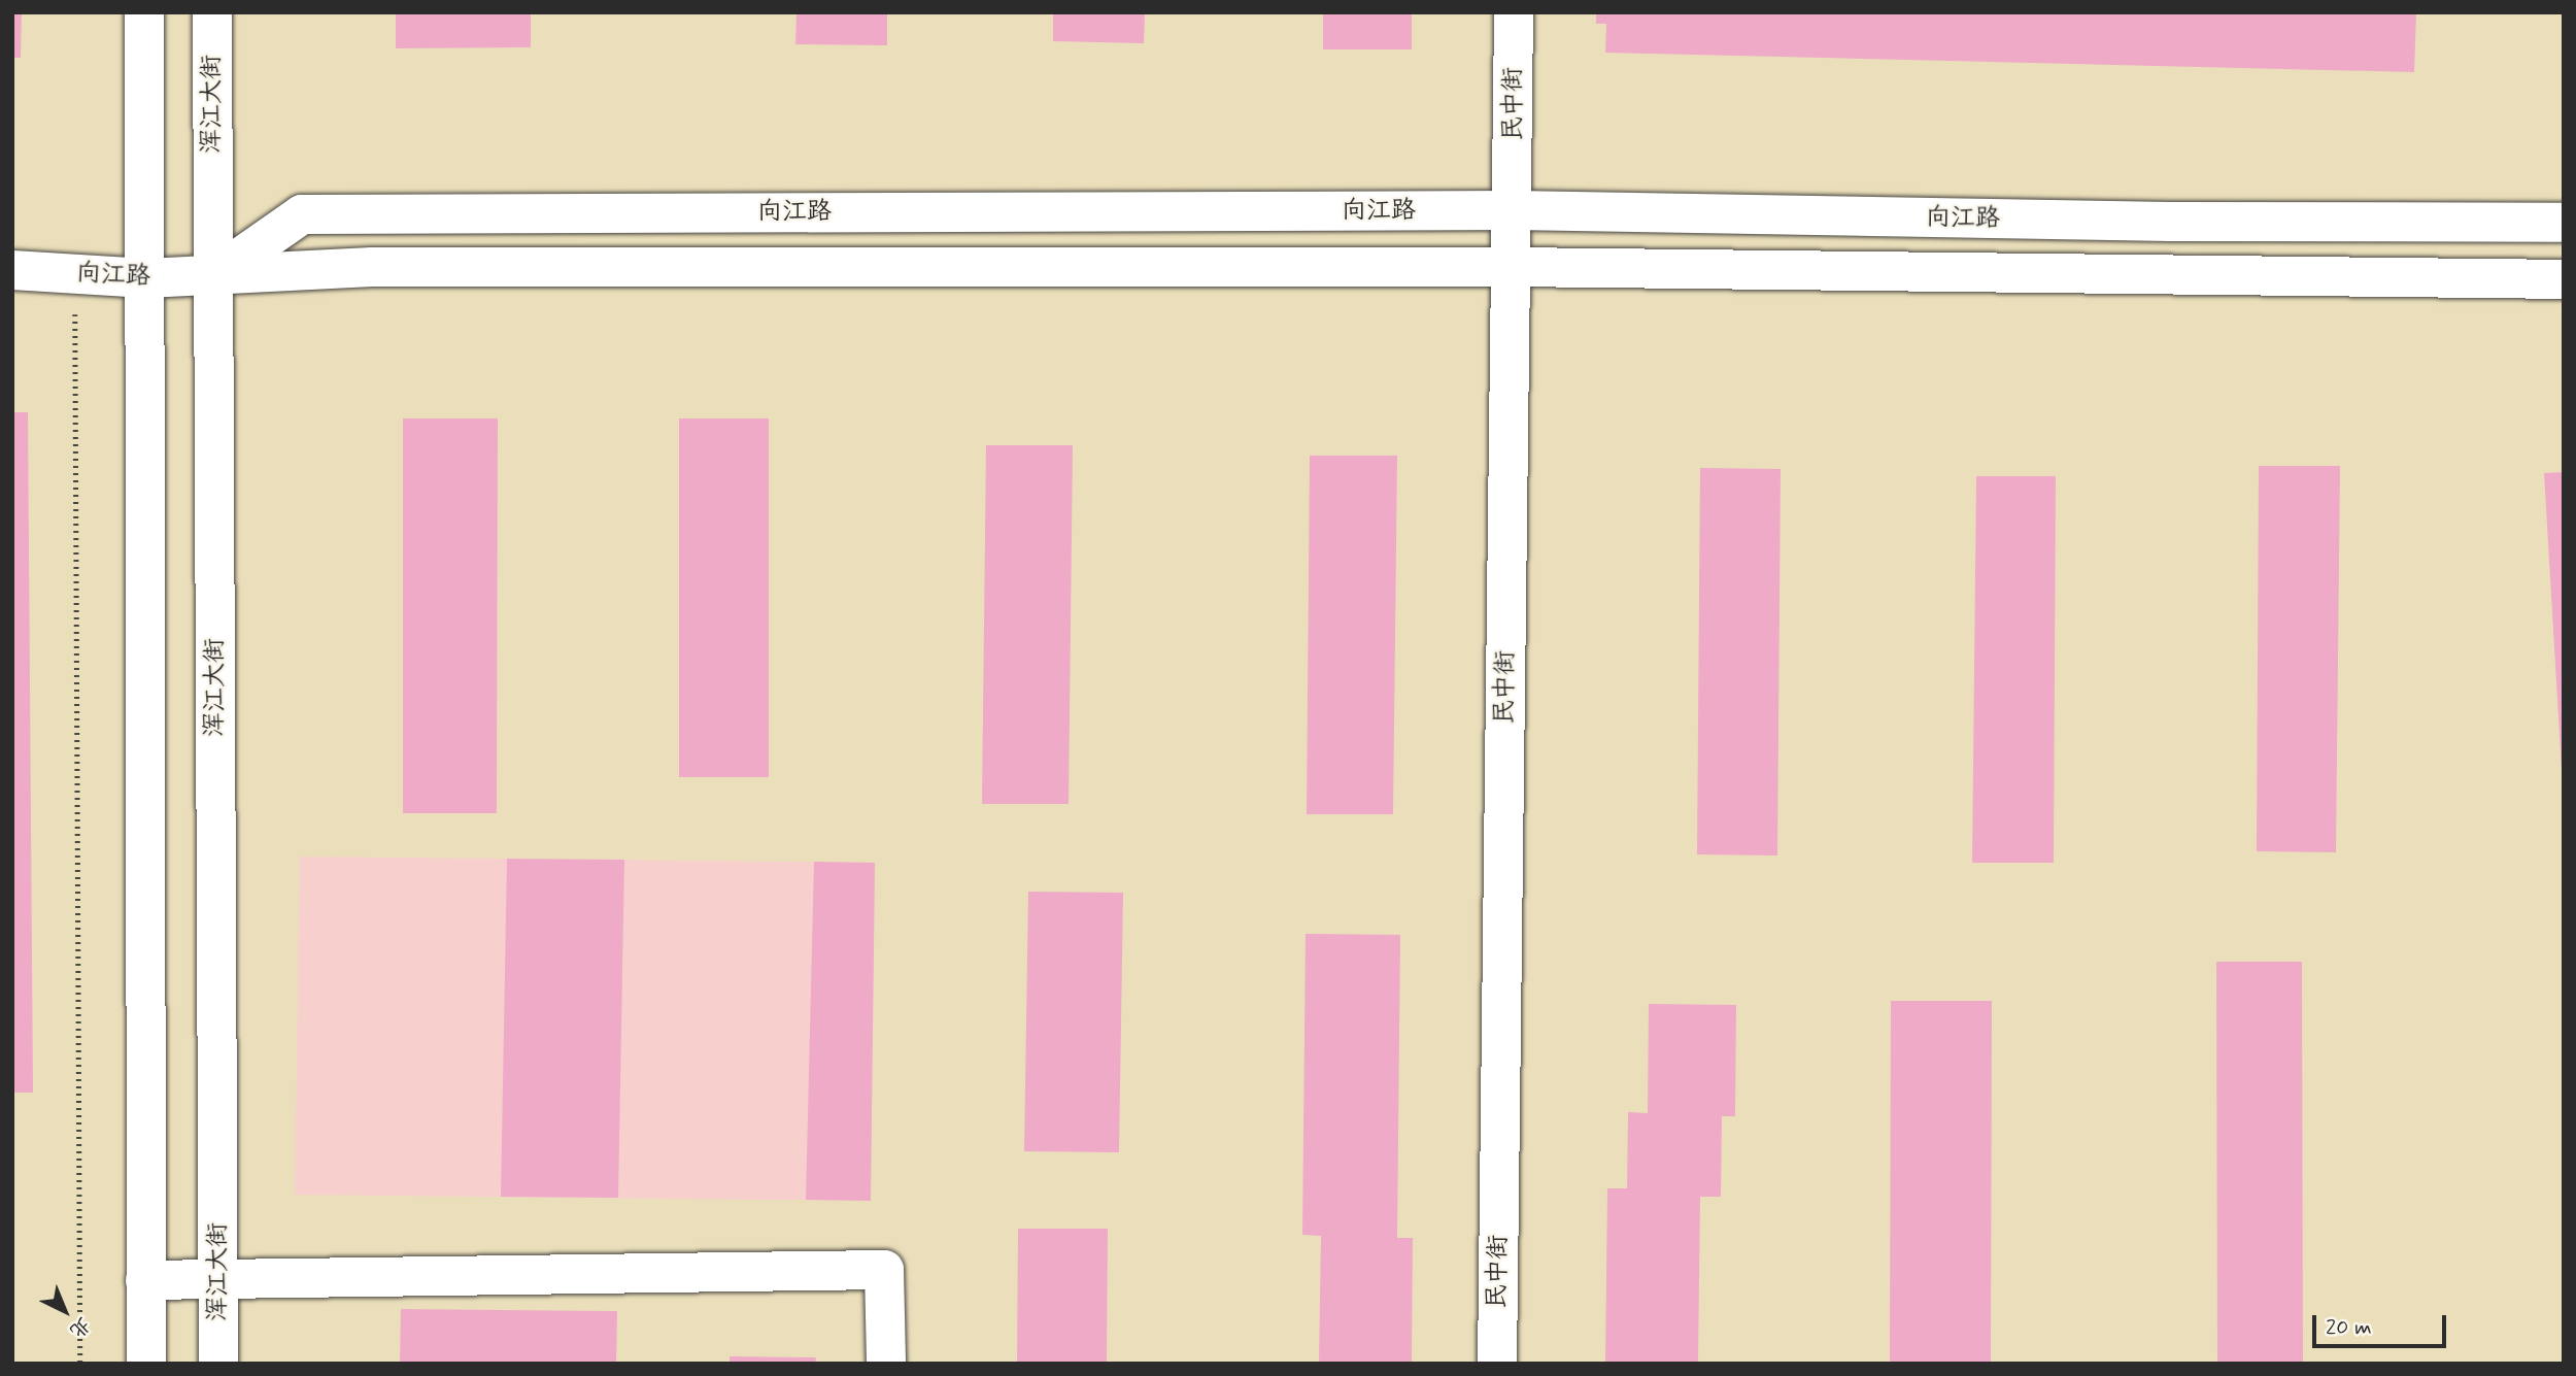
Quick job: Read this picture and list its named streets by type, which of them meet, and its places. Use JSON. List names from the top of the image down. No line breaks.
{"streets":{"main road":["浑江大街","民中街","向江路"]},"crossings":[["浑江大街","向江路"],["民中街","向江路"]],"scale_bar":"20 m","north":"bottom right"}
